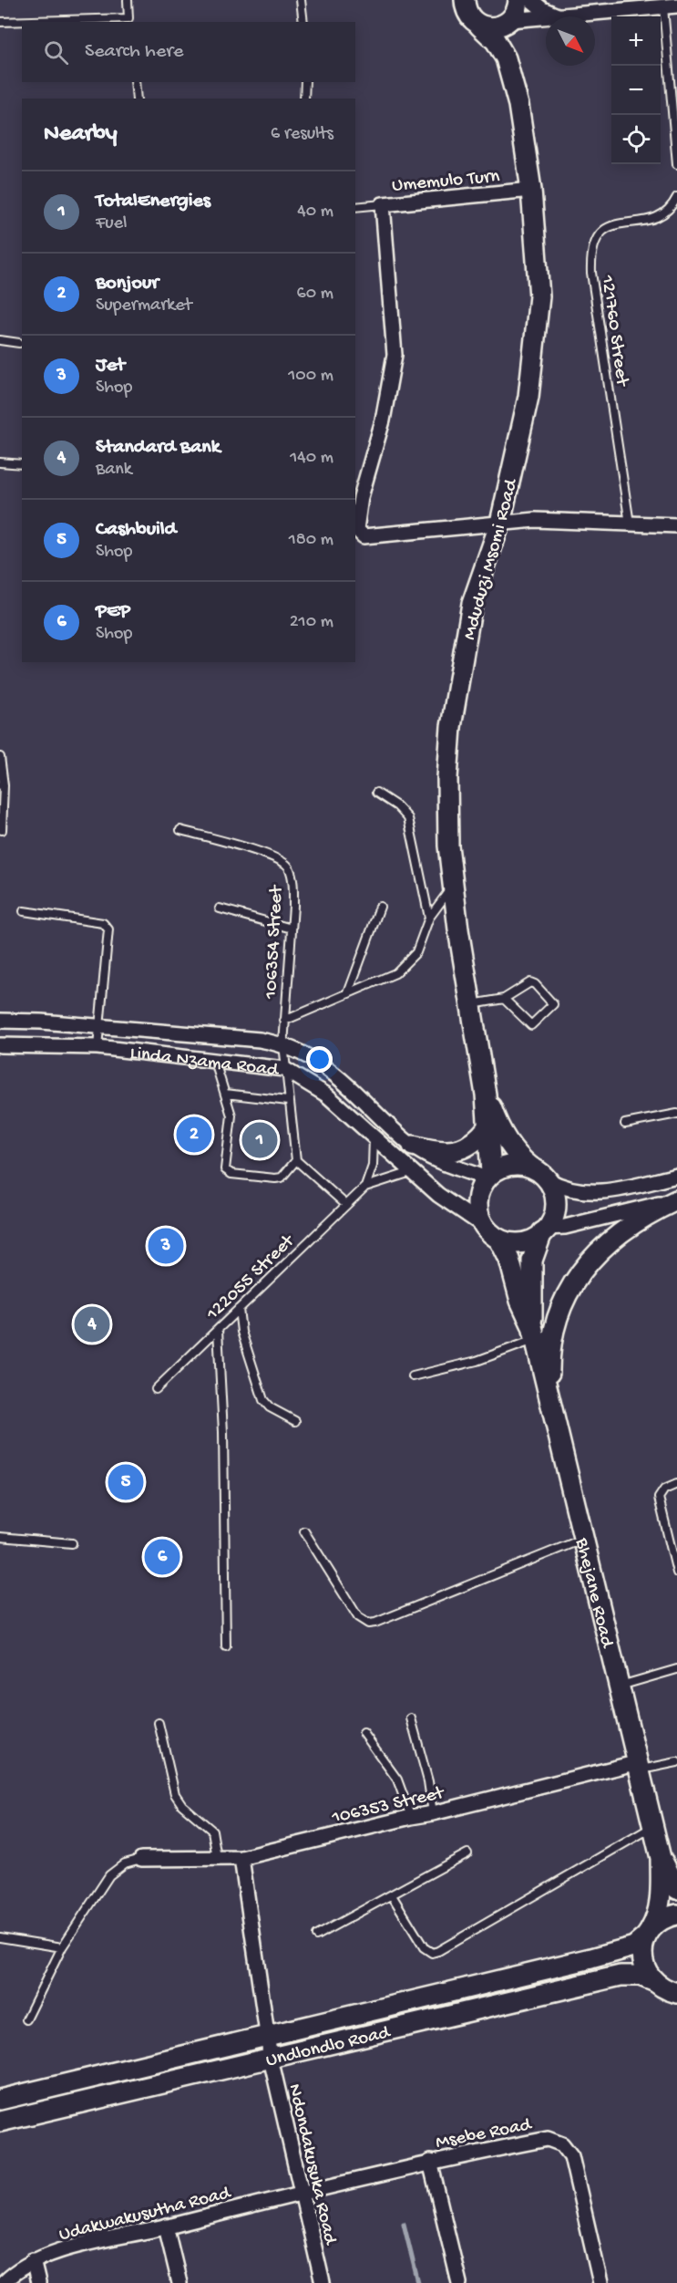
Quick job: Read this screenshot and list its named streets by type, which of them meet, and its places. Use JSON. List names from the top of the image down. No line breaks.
{"streets":{"street":["Umemulo Turn","Mduduzi Msomi Road","Linda Nzama Road","Bhejane Road","106353 Street","Undlondlo Road","Msebe Road","Ndondakusuka Road","Udakwakusutha Road"],"lane":["121760 Street","106354 Street","122055 Street"]},"crossings":[["Umemulo Turn","Mduduzi Msomi Road"],["Mduduzi Msomi Road","Linda Nzama Road"],["Mduduzi Msomi Road","Bhejane Road"],["106354 Street","Linda Nzama Road"],["Linda Nzama Road","122055 Street"],["Linda Nzama Road","Bhejane Road"],["Bhejane Road","106353 Street"],["Bhejane Road","Undlondlo Road"],["106353 Street","Ndondakusuka Road"],["Undlondlo Road","Ndondakusuka Road"],["Msebe Road","Ndondakusuka Road"],["Msebe Road","Udakwakusutha Road"],["Ndondakusuka Road","Udakwakusutha Road"]],"north":"bottom right","page":{"map_buttons":["+","−"],"search":"Search here","heading":["Nearby","6 results"],"list":[{"mark":"1","name":"TotalEnergies","note":"Fuel","value":"40 m"},{"mark":"2","name":"Bonjour","note":"Supermarket","value":"60 m"},{"mark":"3","name":"Jet","note":"Shop","value":"100 m"},{"mark":"4","name":"Standard Bank","note":"Bank","value":"140 m"},{"mark":"5","name":"Cashbuild","note":"Shop","value":"180 m"},{"mark":"6","name":"PEP","note":"Shop","value":"210 m"}],"pins":["2","1","3","4","5","6"]}}
